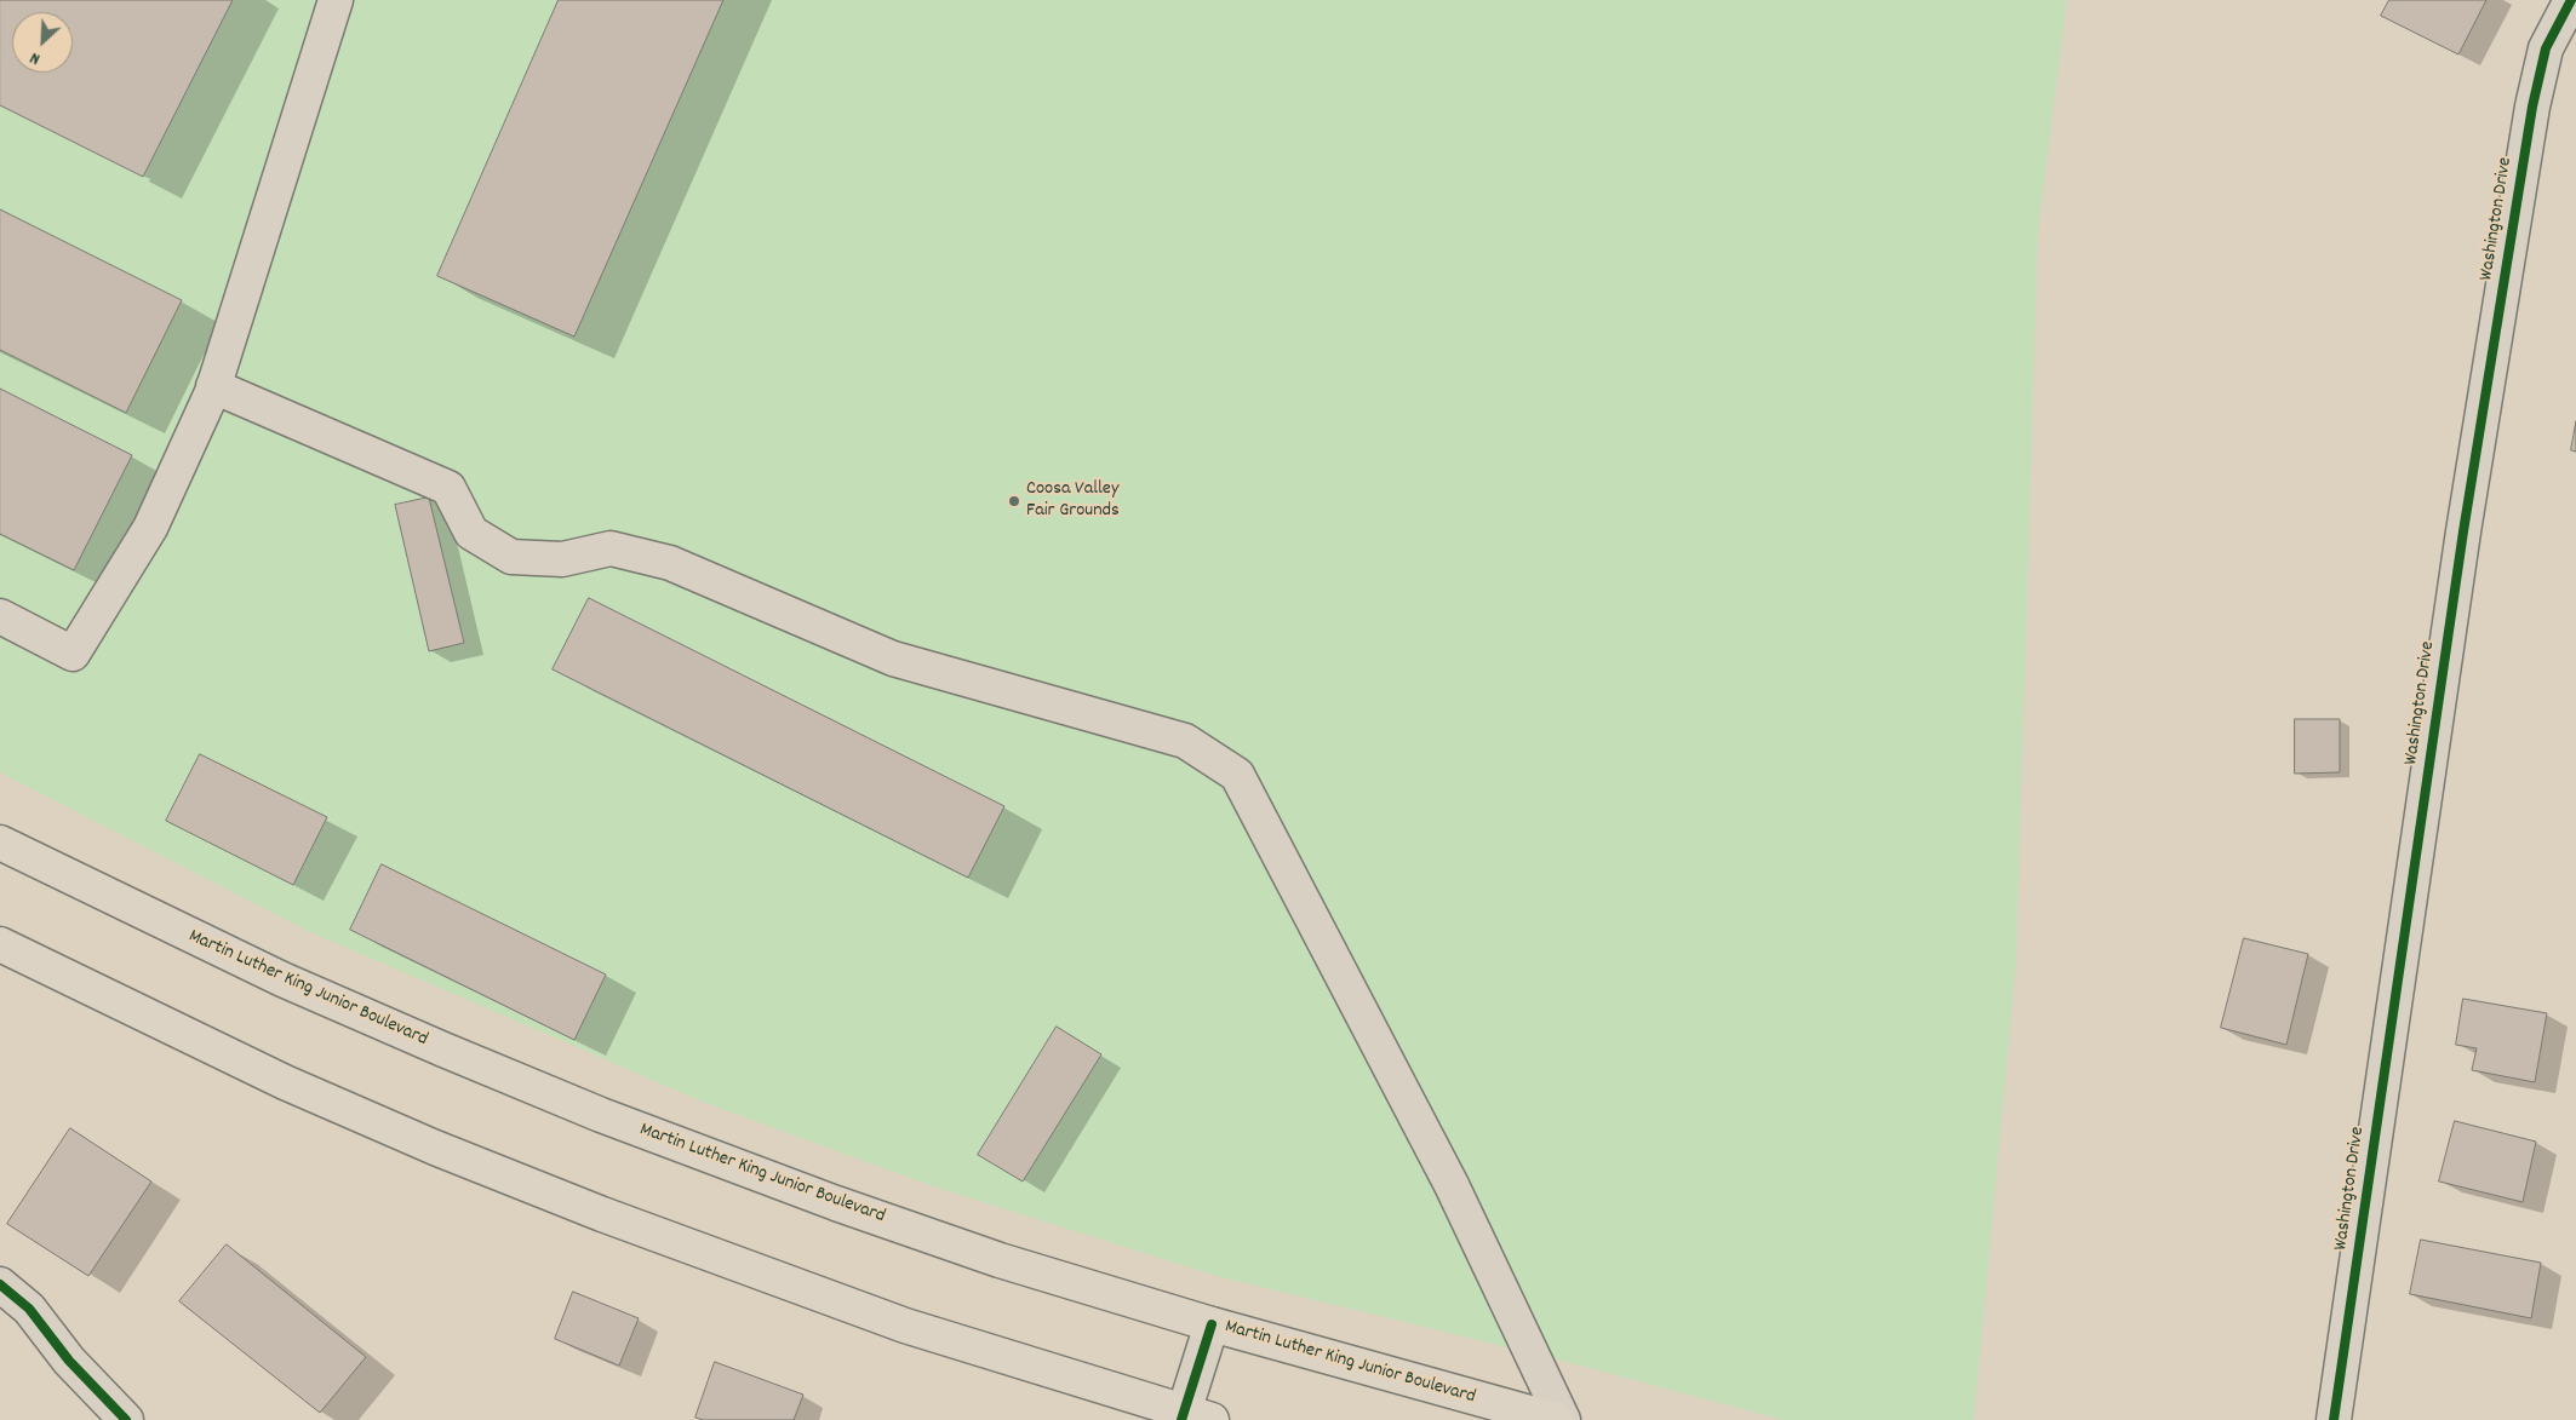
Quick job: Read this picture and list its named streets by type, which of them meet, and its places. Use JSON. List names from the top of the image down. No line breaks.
{"streets":{"main road":["Martin Luther King Junior Boulevard"],"street":["Washington Drive"]},"places":["Coosa Valley Fair Grounds"],"north":"bottom left"}
